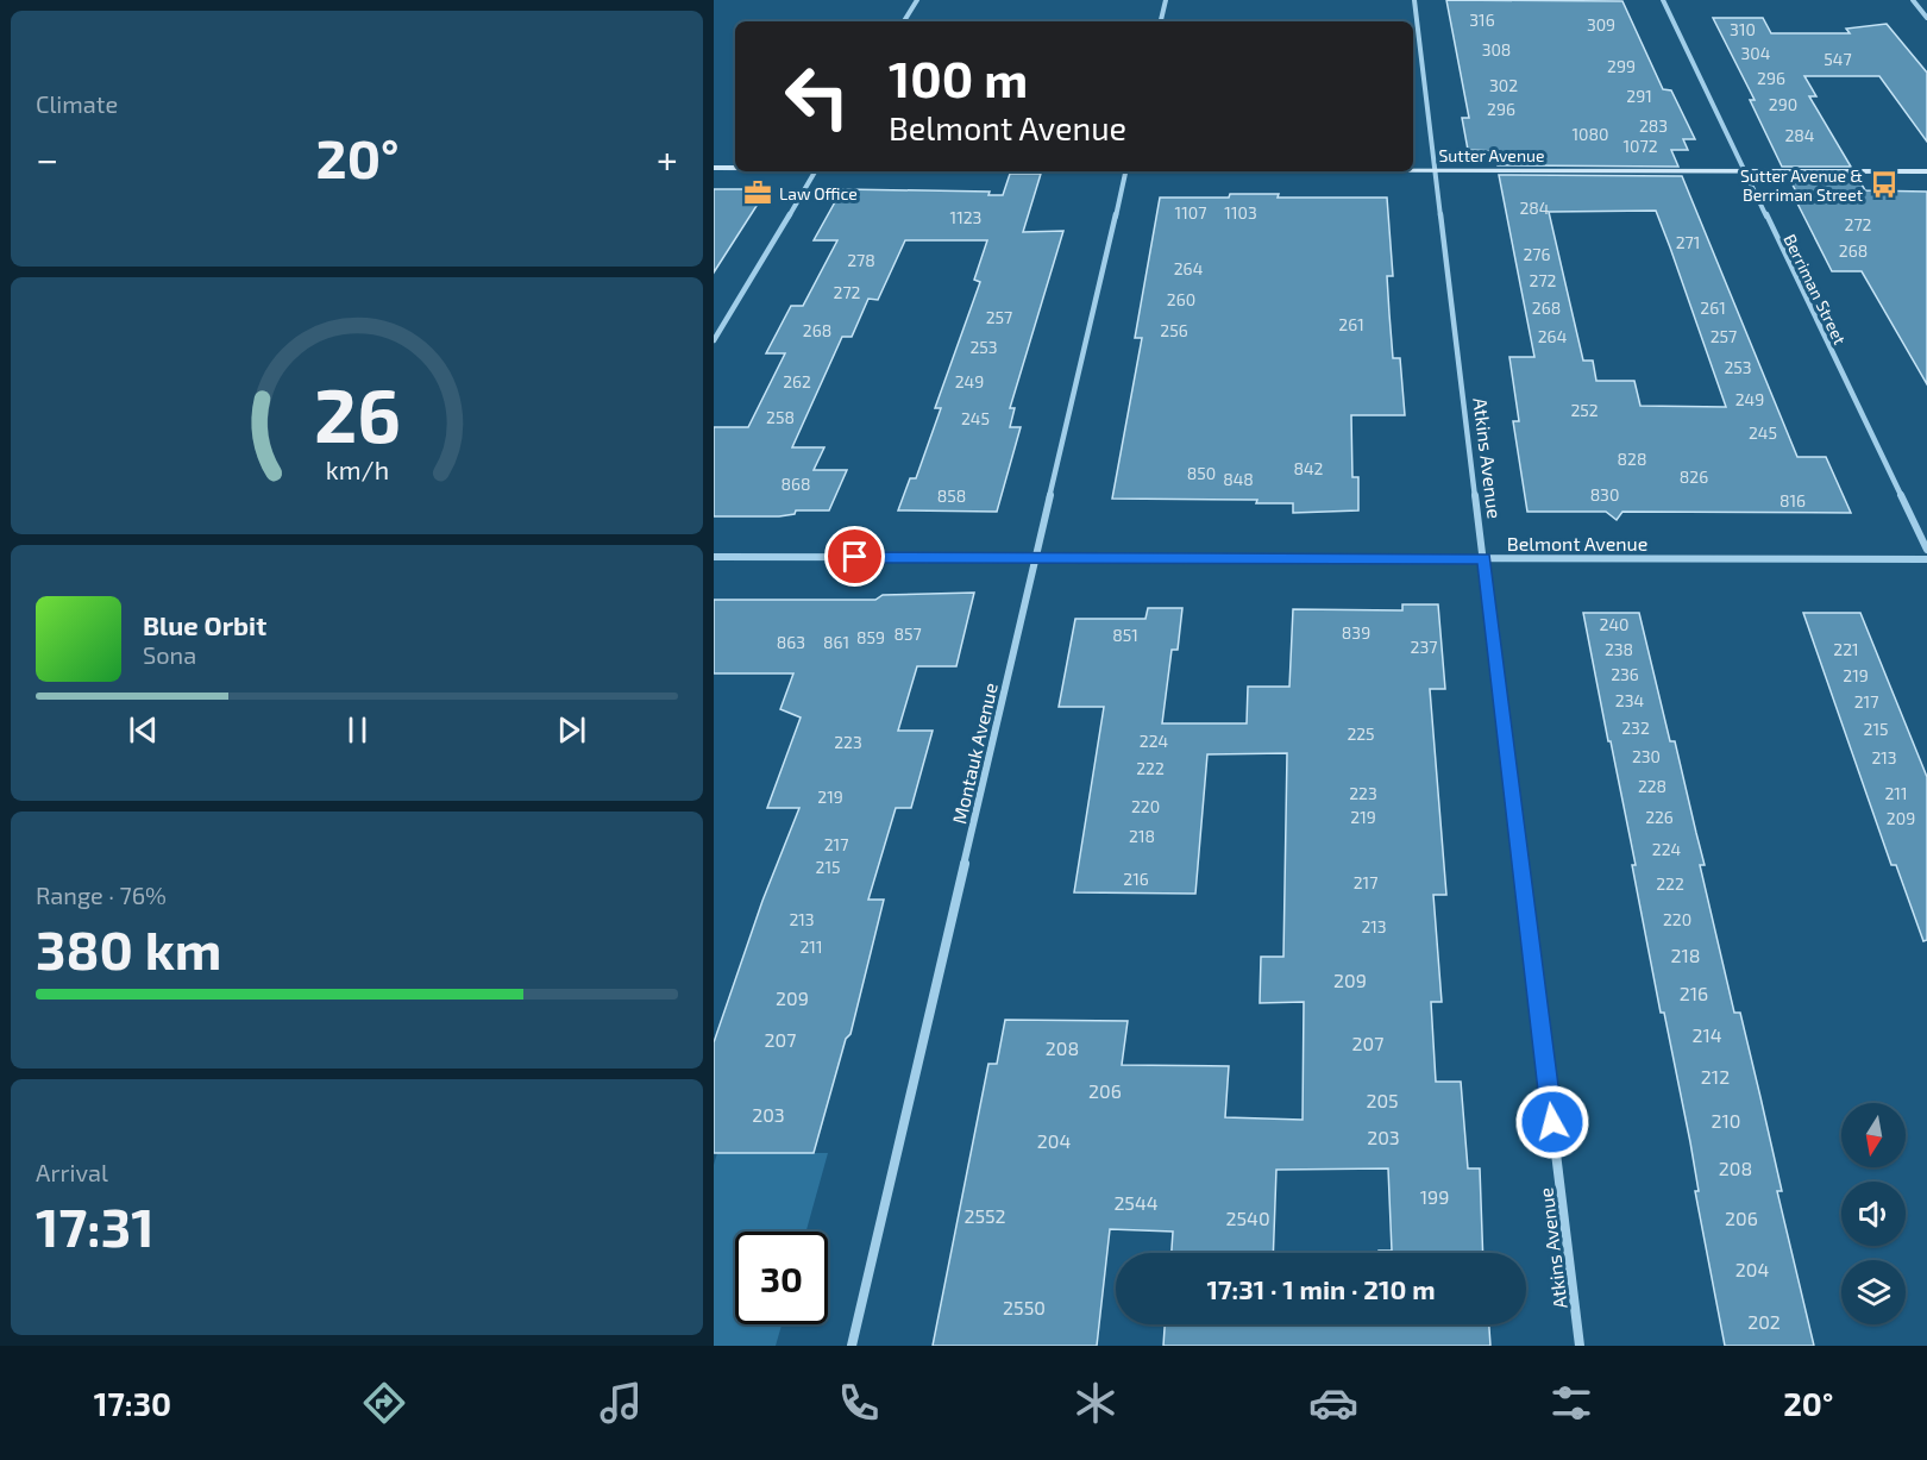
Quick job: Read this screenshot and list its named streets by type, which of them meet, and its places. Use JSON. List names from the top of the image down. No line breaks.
{"streets":{"street":["Sutter Avenue","Berriman Street","Atkins Avenue","Belmont Avenue","Montauk Avenue"]},"crossings":[["Sutter Avenue","Berriman Street"],["Sutter Avenue","Atkins Avenue"],["Atkins Avenue","Belmont Avenue"],["Belmont Avenue","Montauk Avenue"]],"places":{"bus stop":["Sutter Avenue & Berriman Street"],"office":["Law Office"]},"house_numbers":["316","309","310","308","304","547","299","296","302","291","290","296","283","1080","284","1072","284","1107","1103","1123","272","271","268","276","278","264","272","272","260","268","261","257","261","268","256","264","257","253","253","262","249","249","252","258","245","245","828","842","850","826","848","868","830","858","816","240","839","857","851","859","863","861","237","238","221","236","219","234","217","232","215","225","224","223","230","213","222","228","223","211","219","220","219","226","209","218","217","224","215","216","217","222","213","220","213","211","218","209","216","209","214","207","207","208","212","206","205","203","210","203","204","208","199","2544","2552","2540","206","204","2550","202"],"north":"bottom","page":{"tile":["Climate",["Range · 76%","380 km"],["Arrival","17:31"]],"turn":["100 m","Belmont Avenue"],"heat":["−","20°","+"],"song":["Blue Orbit","Sona"],"limit":"30","trip":"17:31 · 1 min · 210 m","tabs":["17:30","20°"],"gauge":["26","km/h"]}}
